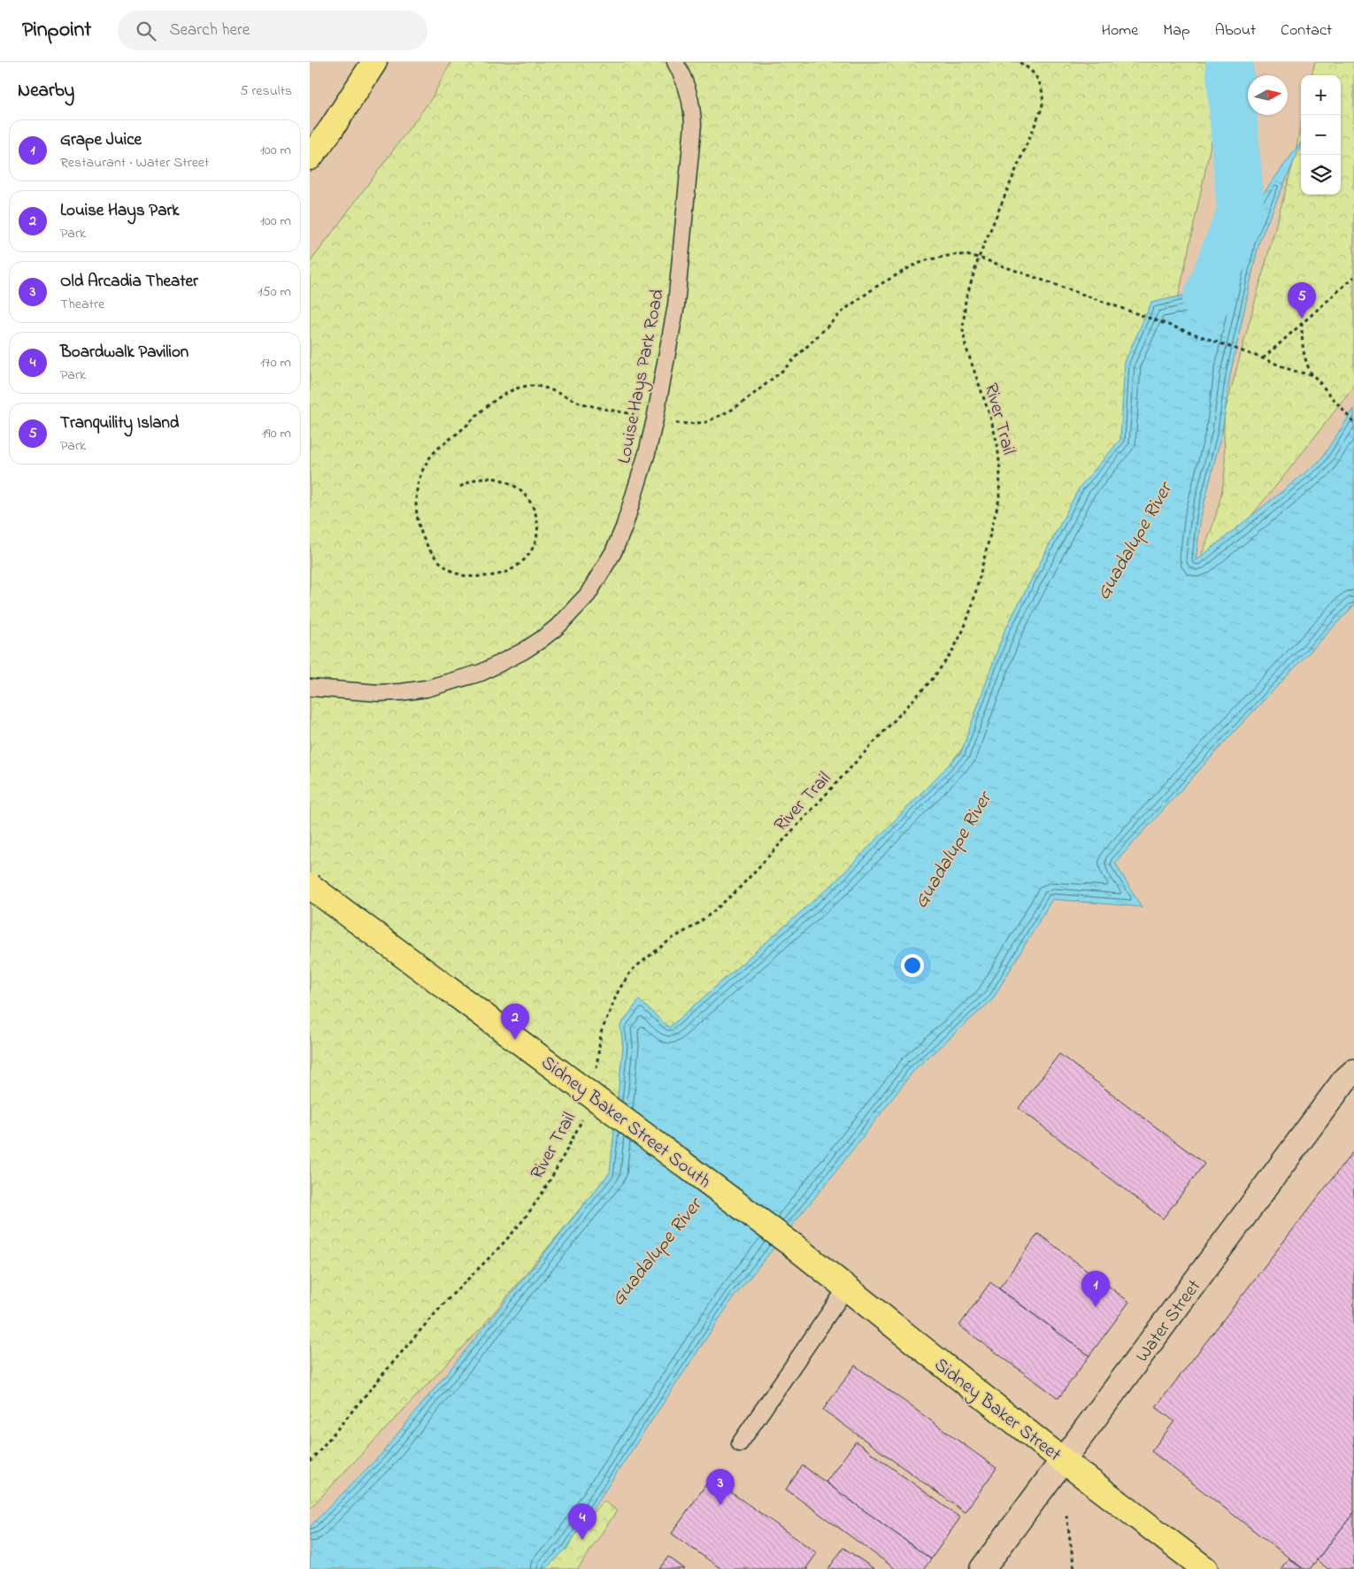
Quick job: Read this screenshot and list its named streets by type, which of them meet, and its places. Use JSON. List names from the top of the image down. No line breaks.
{"streets":{"main road":["Sidney Baker Street South","Sidney Baker Street"],"street":["Water Street"],"lane":["Louise Hays Park Road"],"path":["River Trail"]},"crossings":[["Sidney Baker Street South","Sidney Baker Street"],["Water Street","Sidney Baker Street"]],"water":["Guadalupe River"],"north":"right","page":{"header":"Pinpoint","search":"Search here","nav":["Home","Map","About","Contact"],"heading":["Nearby","5 results"],"map_buttons":["+","−"],"list":[{"mark":"1","name":"Grape Juice","note":"Restaurant · Water Street","value":"100 m"},{"mark":"2","name":"Louise Hays Park","note":"Park","value":"100 m"},{"mark":"3","name":"Old Arcadia Theater","note":"Theatre","value":"150 m"},{"mark":"4","name":"Boardwalk Pavilion","note":"Park","value":"170 m"},{"mark":"5","name":"Tranquility Island","note":"Park","value":"190 m"}],"pins":["5","2","1","3","4"]}}
